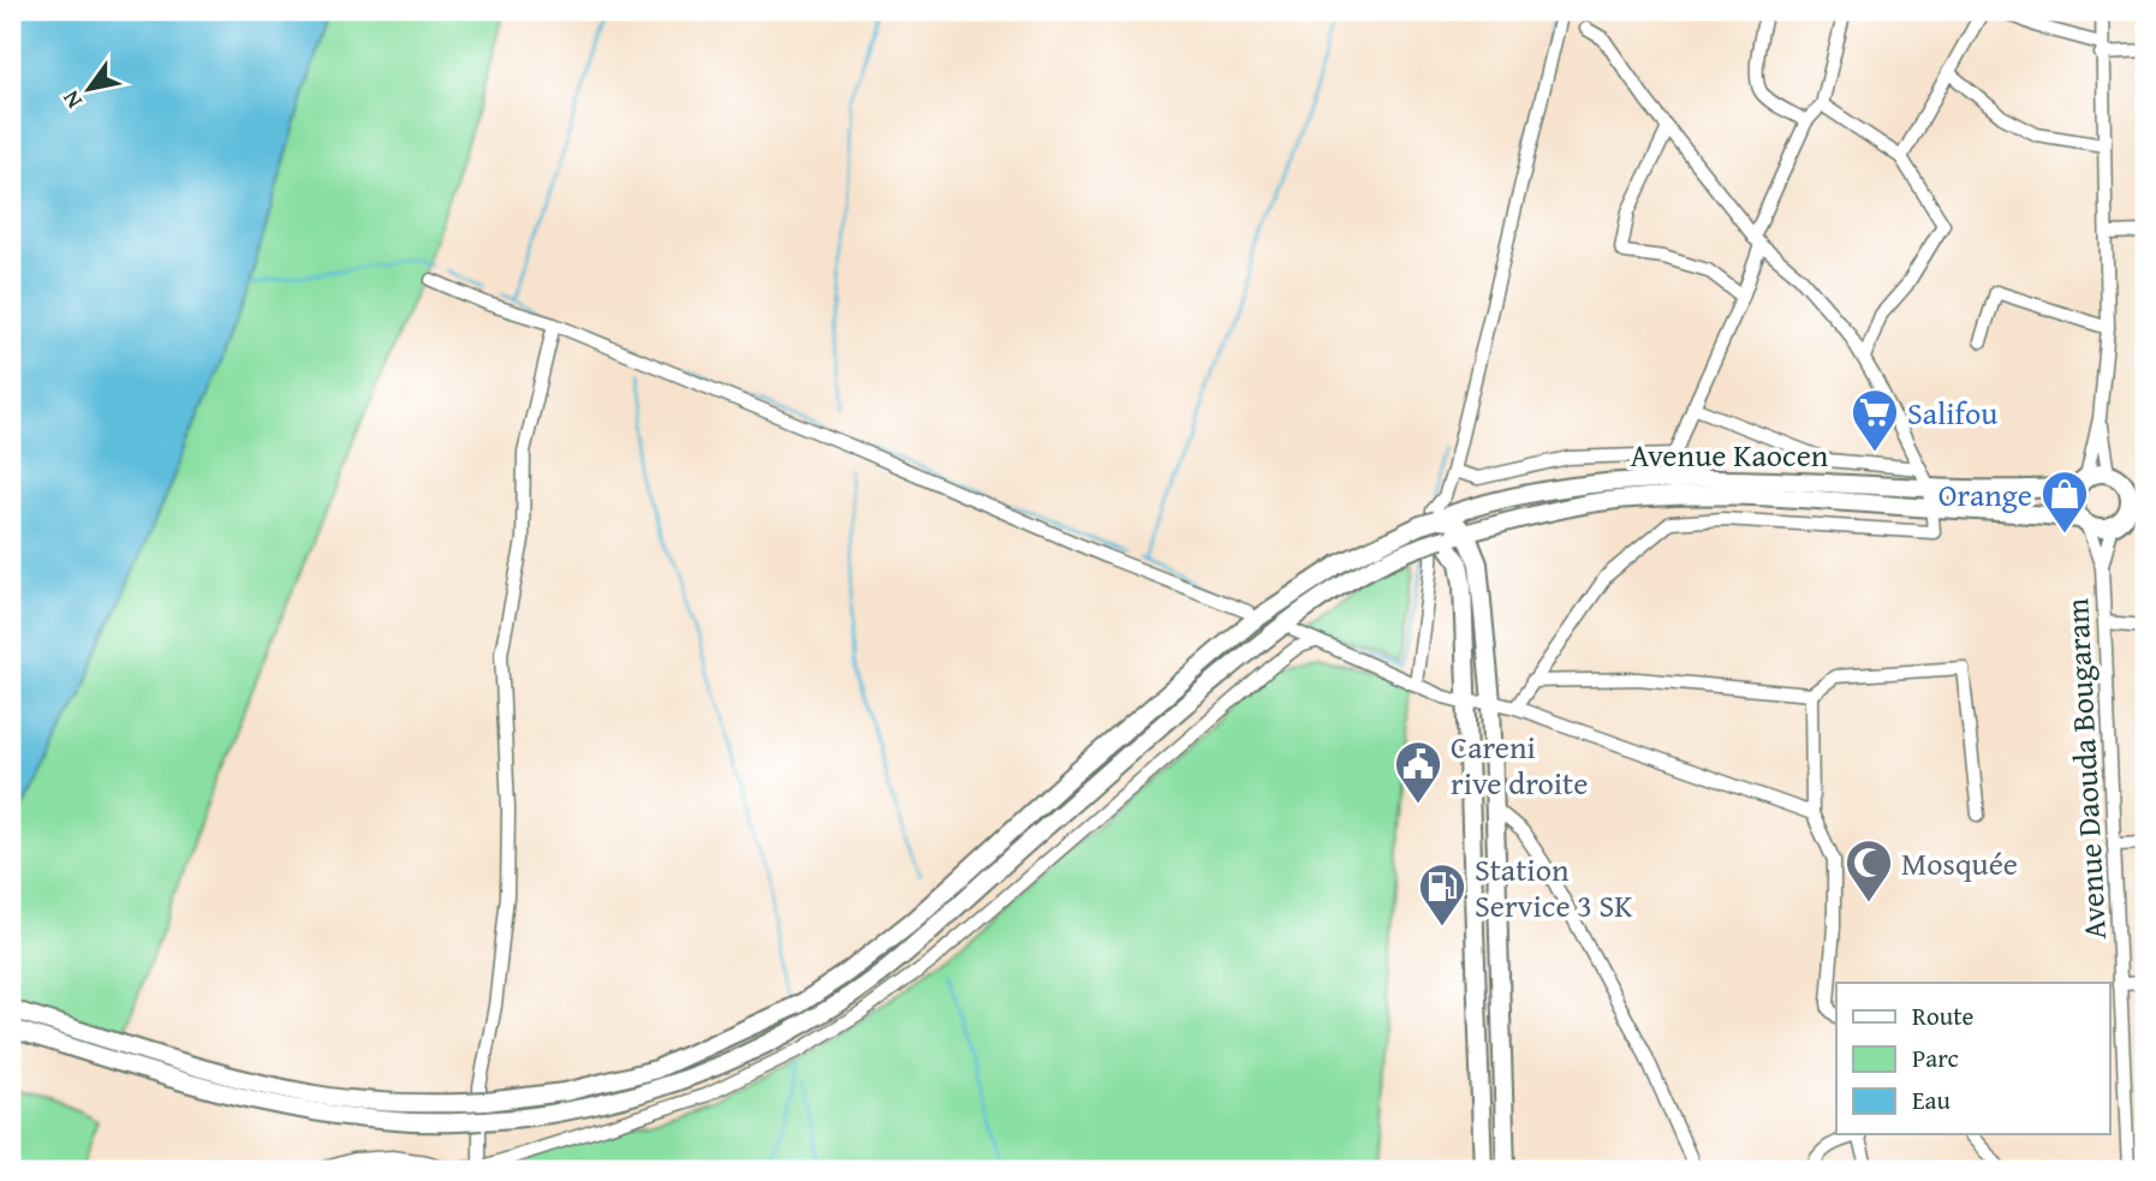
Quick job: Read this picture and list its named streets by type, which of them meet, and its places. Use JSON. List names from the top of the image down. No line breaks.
{"streets":{"highway":["Avenue Kaocen"],"street":["Avenue Daouda Bougaram"]},"crossings":[["Avenue Kaocen","Avenue Daouda Bougaram"]],"places":{"supermarket":["Salifou"],"shop":["Orange"],"public building":["Careni rive droite"],"mosque":["Mosquée"],"fuel station":["Station Service 3 SK"]},"legend":["Route","Parc","Eau"],"north":"bottom left"}
